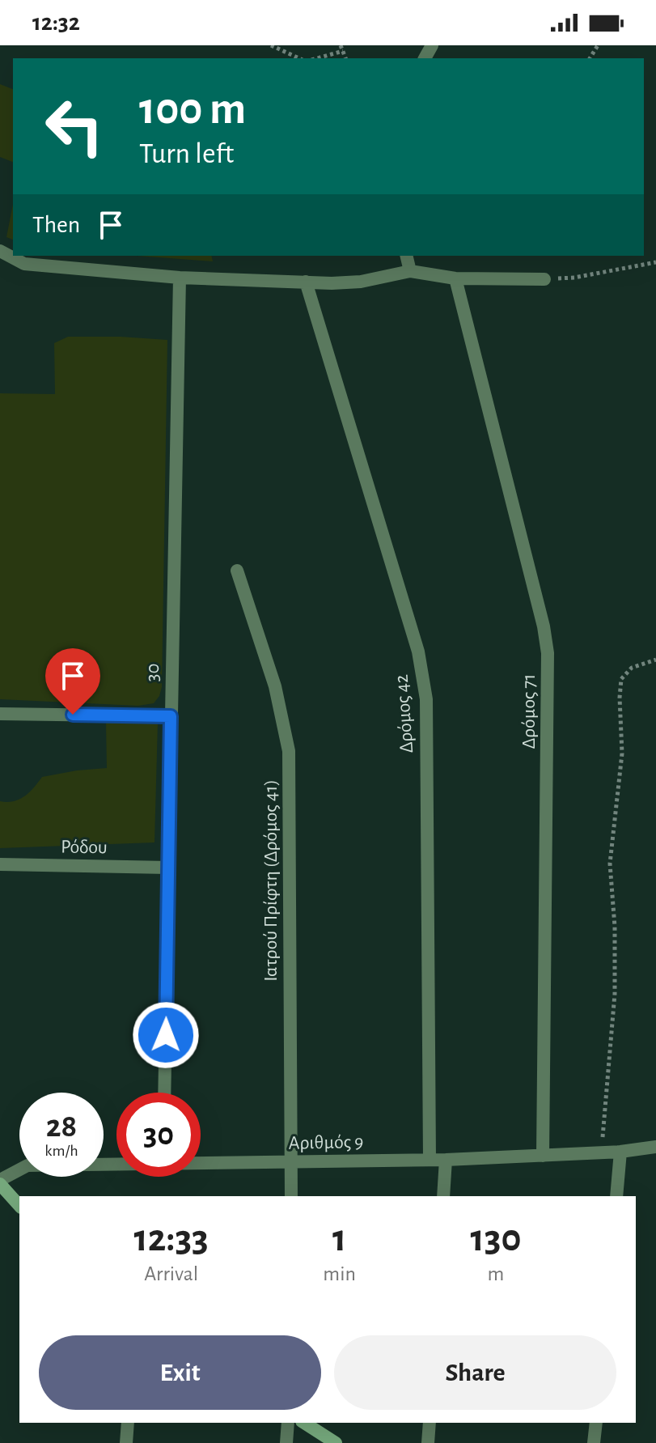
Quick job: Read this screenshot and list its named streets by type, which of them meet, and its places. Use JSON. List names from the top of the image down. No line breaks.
{"streets":{"street":["30","Δρόμος 71","Δρόμος 42","Ρόδου","Ιατρού Πρίφτη (Δρόμος 41)","Αριθμός 9"]},"crossings":[["30","Ρόδου"],["Δρόμος 71","Αριθμός 9"],["Δρόμος 42","Αριθμός 9"],["Ιατρού Πρίφτη (Δρόμος 41)","Αριθμός 9"]],"page":{"status":"12:32","turn":["100 m","Turn left"],"then":"Then","speed":"28 km/h","limit":"30","eta":["12:33","Arrival","1","min","130","m"],"buttons":["Exit","Share"]}}
